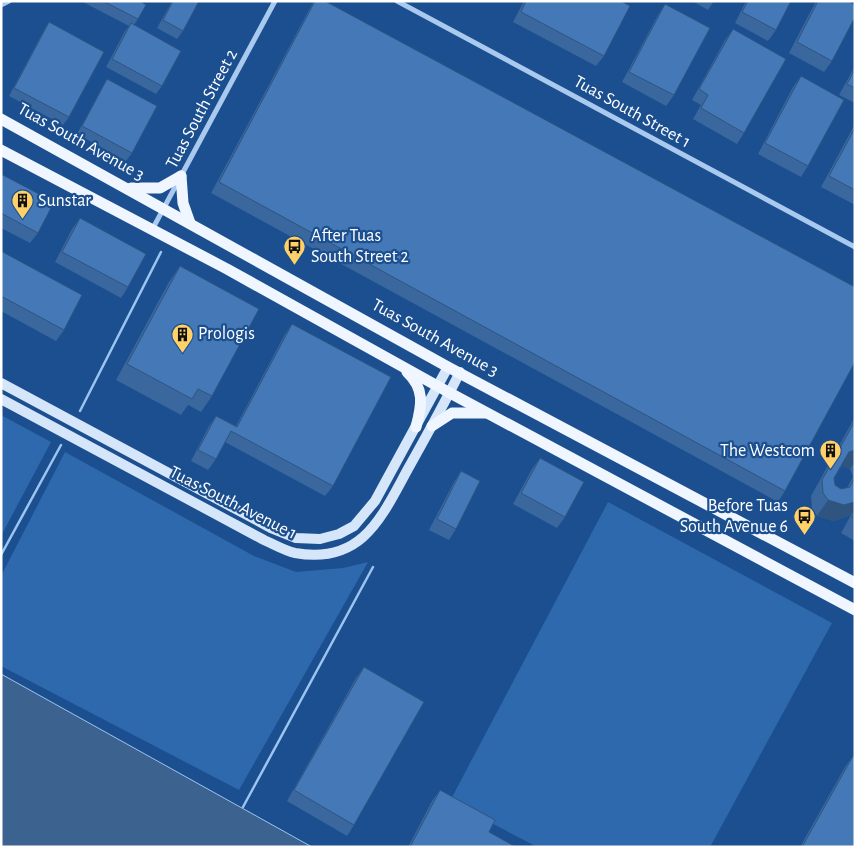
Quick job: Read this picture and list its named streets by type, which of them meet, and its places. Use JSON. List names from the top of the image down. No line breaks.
{"streets":{"main road":["Tuas South Avenue 3","Tuas South Avenue 1"],"street":["Tuas South Street 2","Tuas South Street 1"]},"crossings":[["Tuas South Street 2","Tuas South Avenue 3"],["Tuas South Avenue 3","Tuas South Avenue 1"]],"places":{"building":["Sunstar","Prologis","The Westcom"],"bus stop":["After Tuas South Street 2","Before Tuas South Avenue 6"]}}
